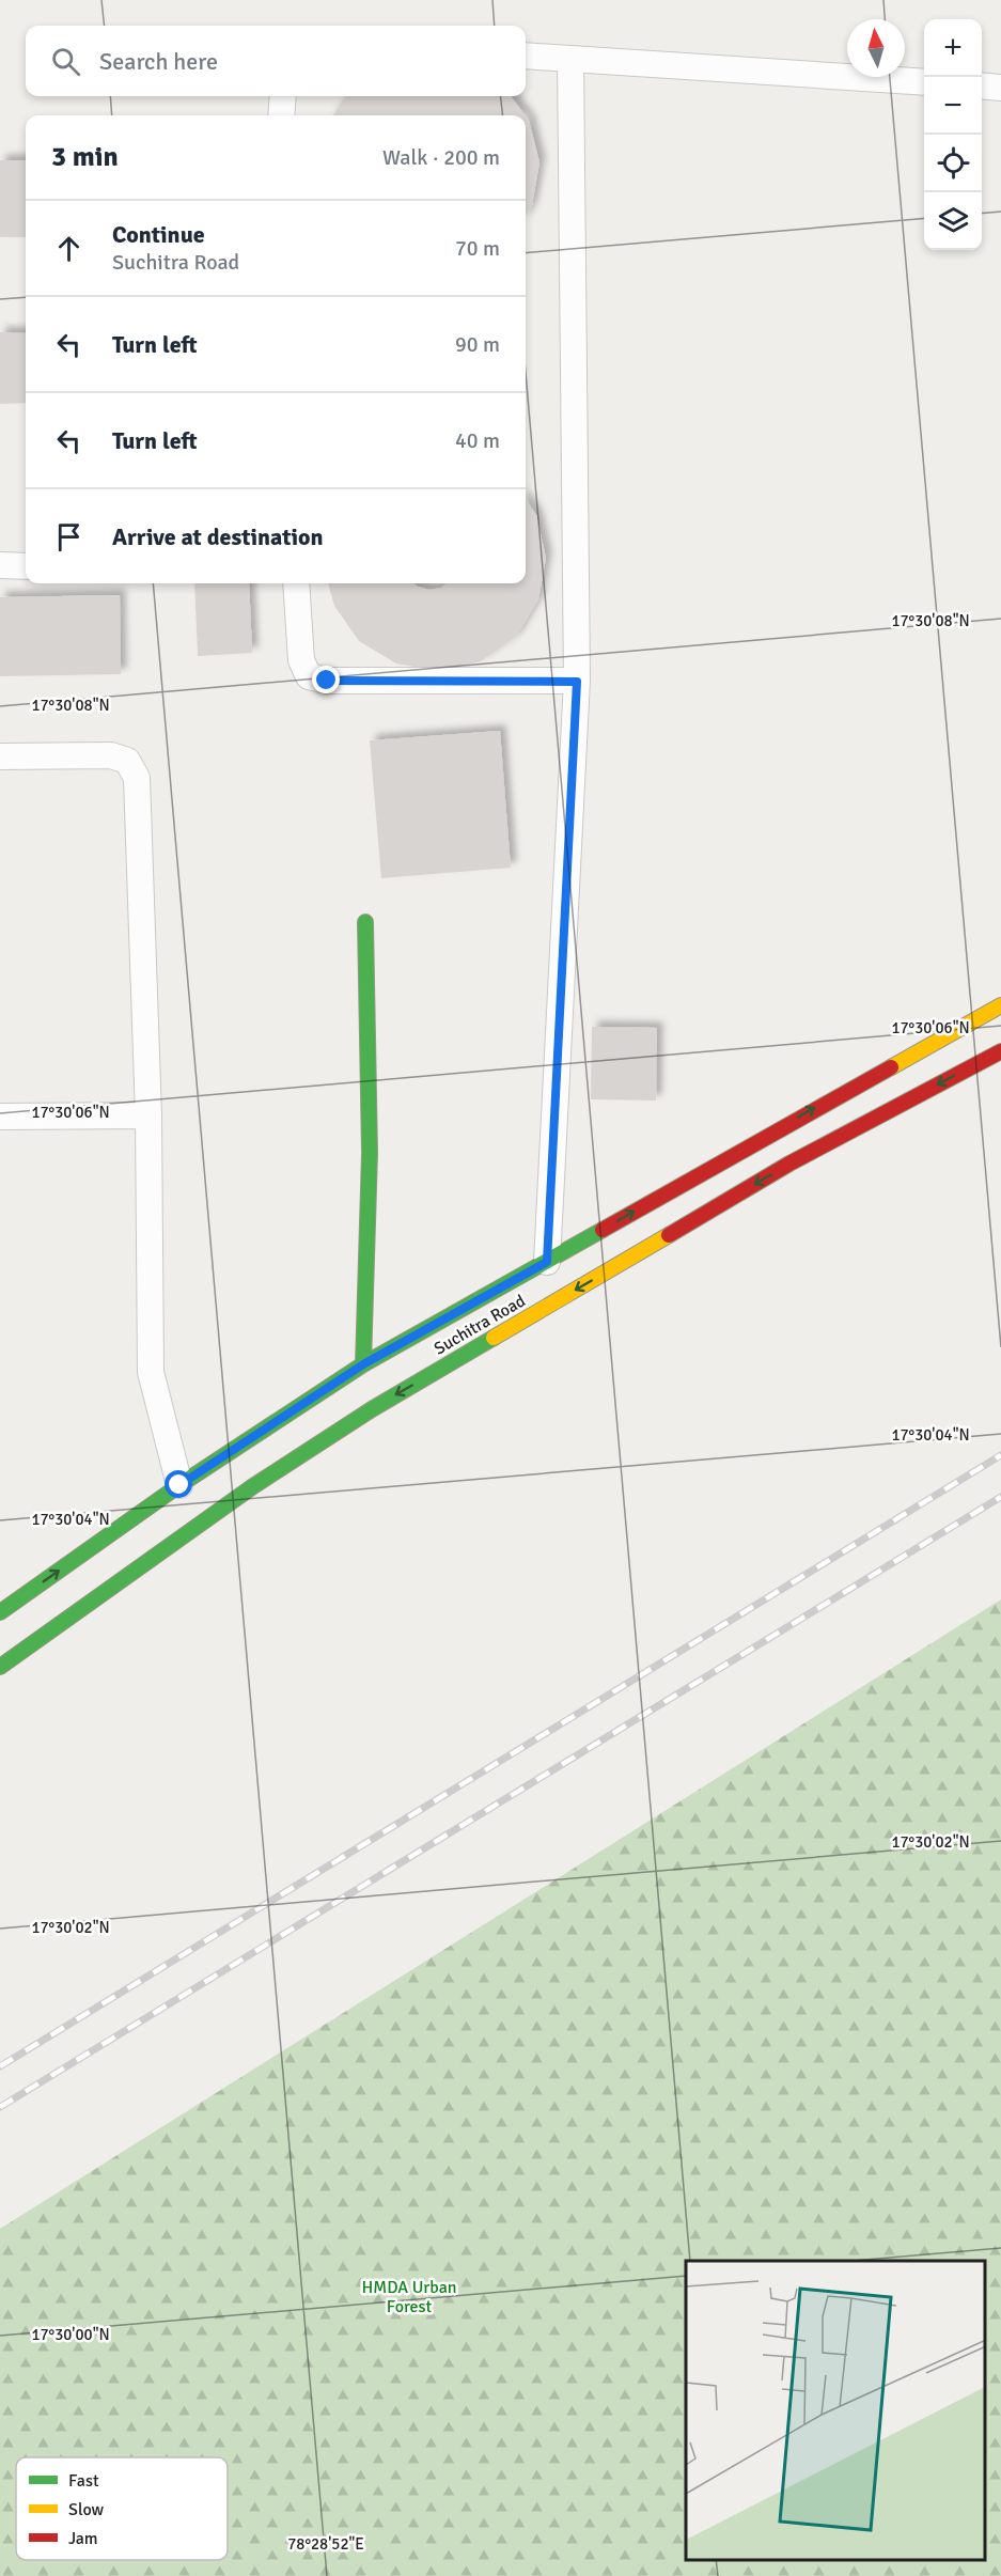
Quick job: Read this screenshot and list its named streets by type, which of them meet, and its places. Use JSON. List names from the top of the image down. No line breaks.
{"streets":{"main road":["Suchitra Road"]},"parks":["HMDA Urban Forest"],"legend":["Fast","Slow","Jam"],"north":"top","page":{"map_buttons":["+","−"],"search":"Search here","heading":["3 min","Walk · 200 m"],"list":[["Continue","Suchitra Road","70 m"],["Turn left","90 m"],["Turn left","40 m"],"Arrive at destination"]},"coordinates":["17°30'08\"N","17°30'06\"N","17°30'04\"N","17°30'02\"N","17°30'00\"N","78°28'52\"E"]}
